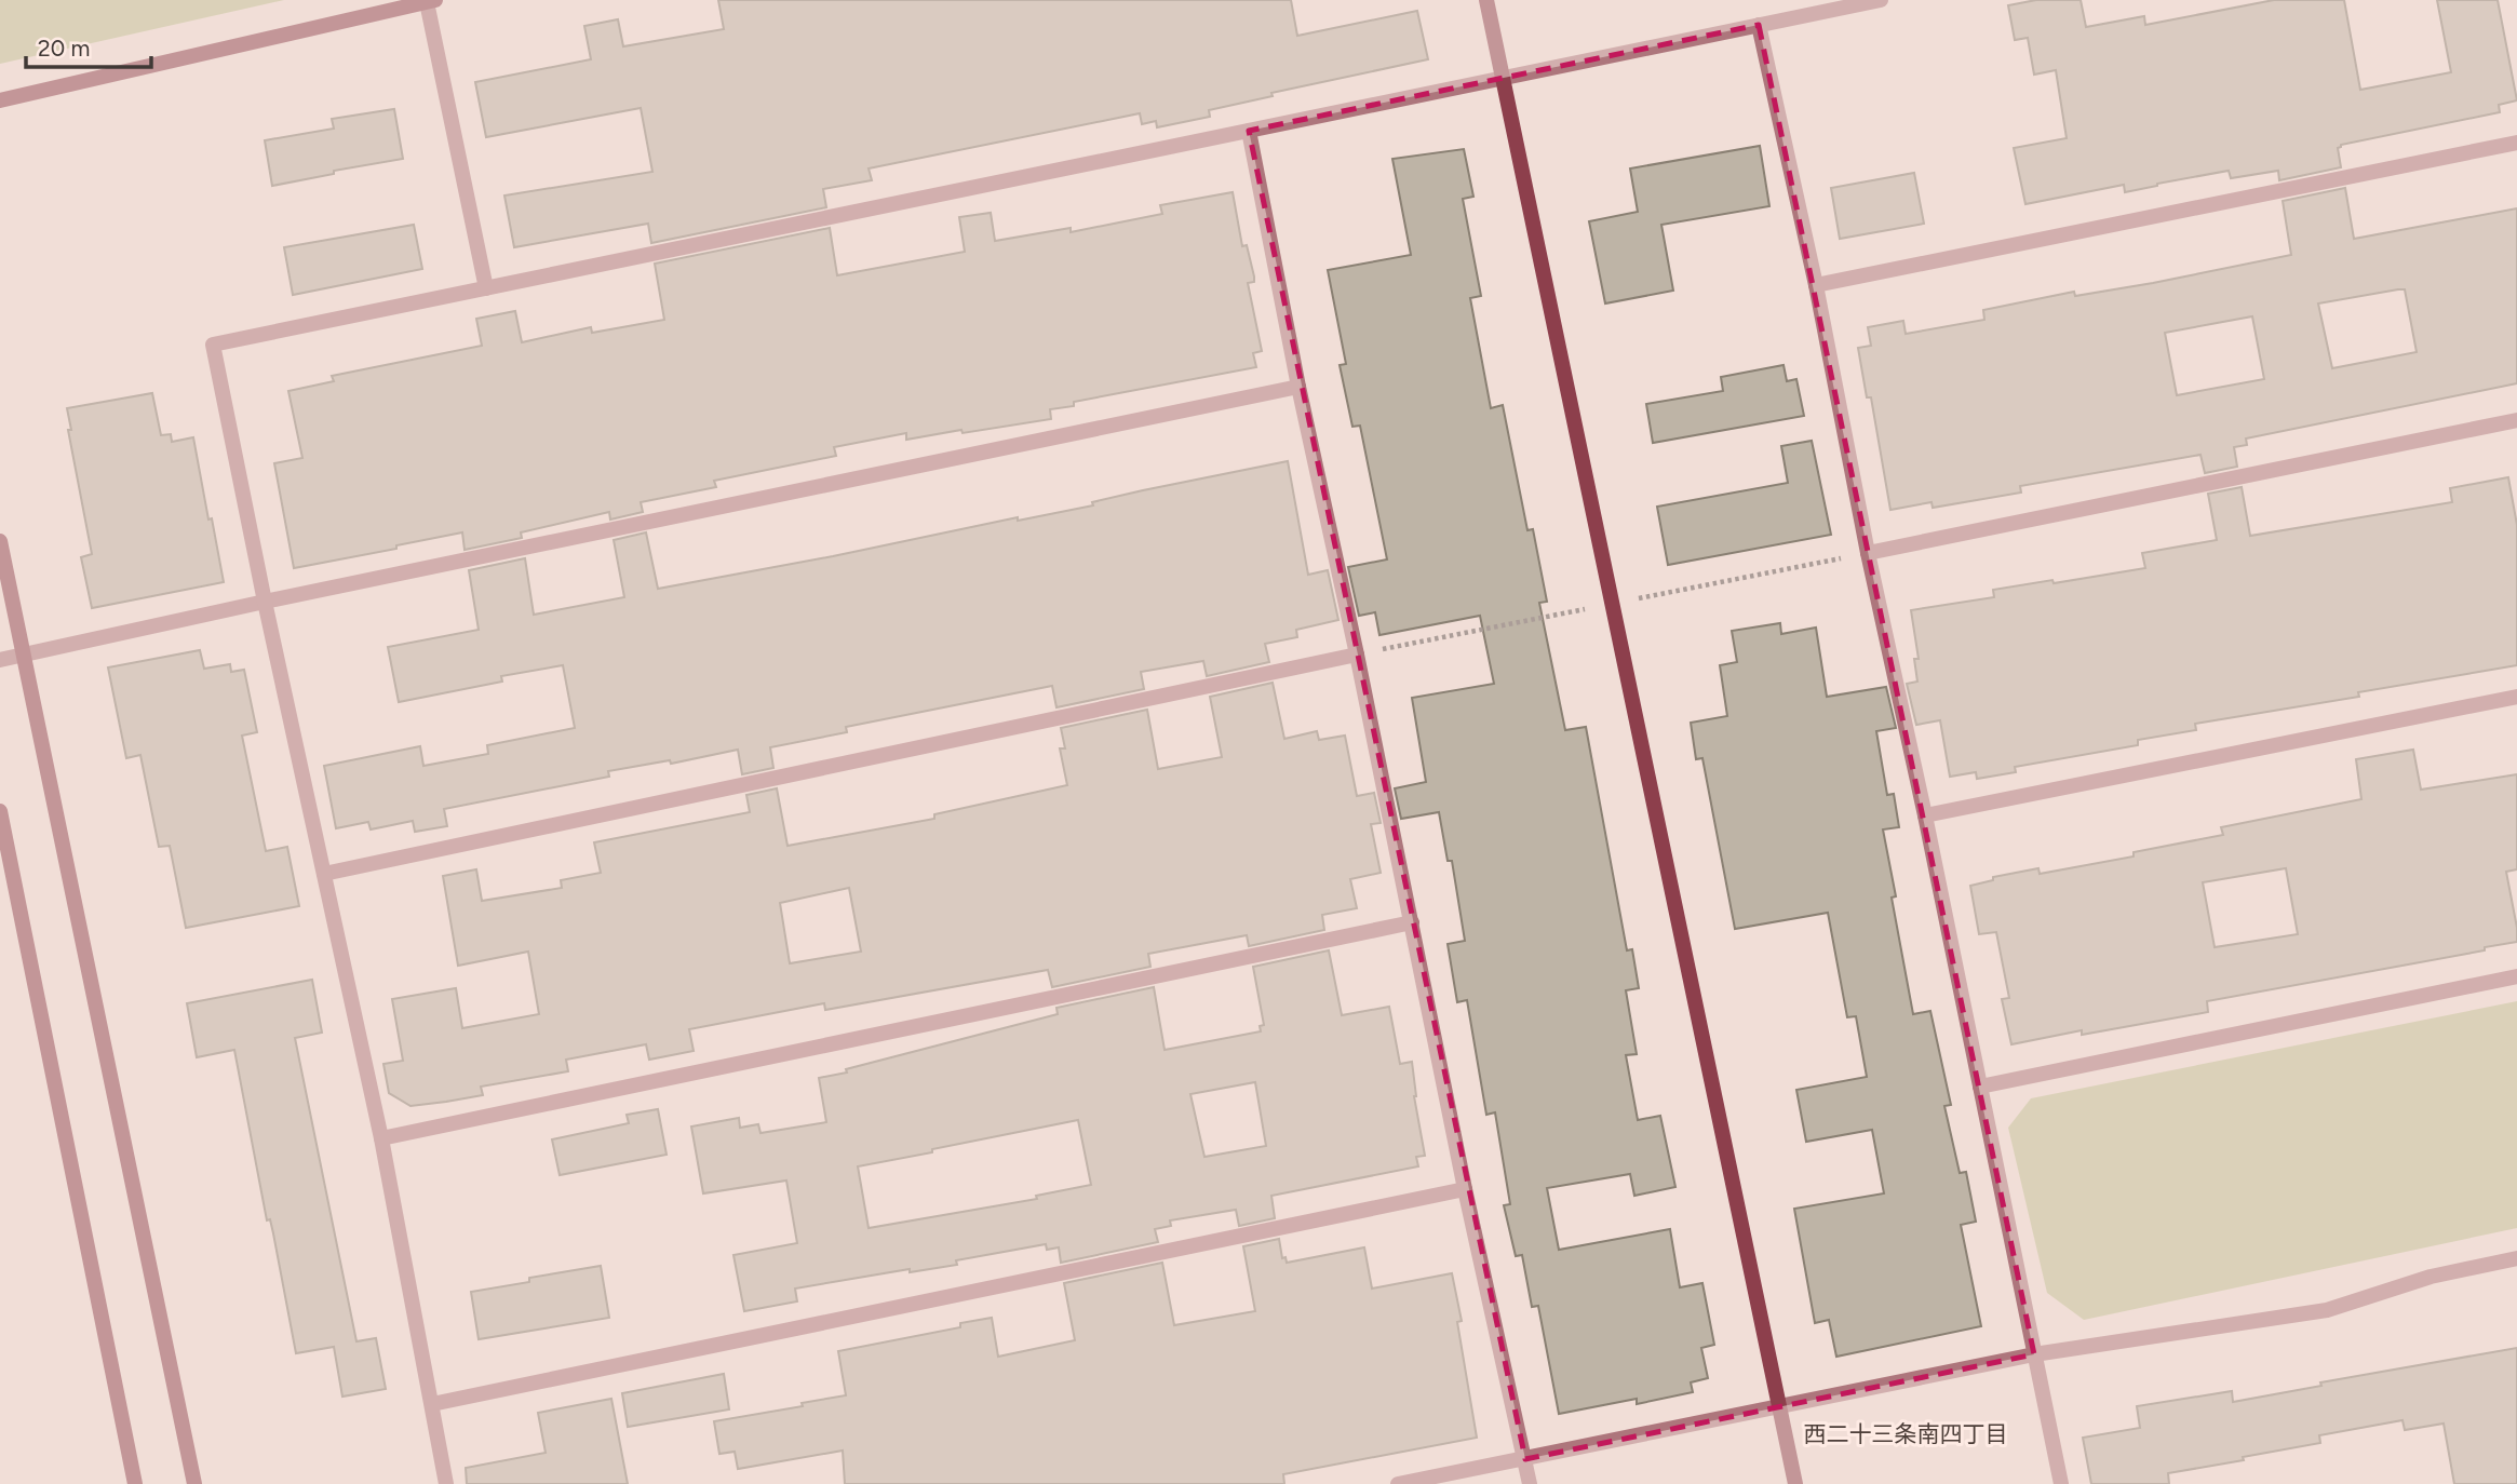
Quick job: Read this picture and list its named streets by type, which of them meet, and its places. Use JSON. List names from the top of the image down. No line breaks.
{"districts":["西二十三条南四丁目"],"scale_bar":"20 m"}
